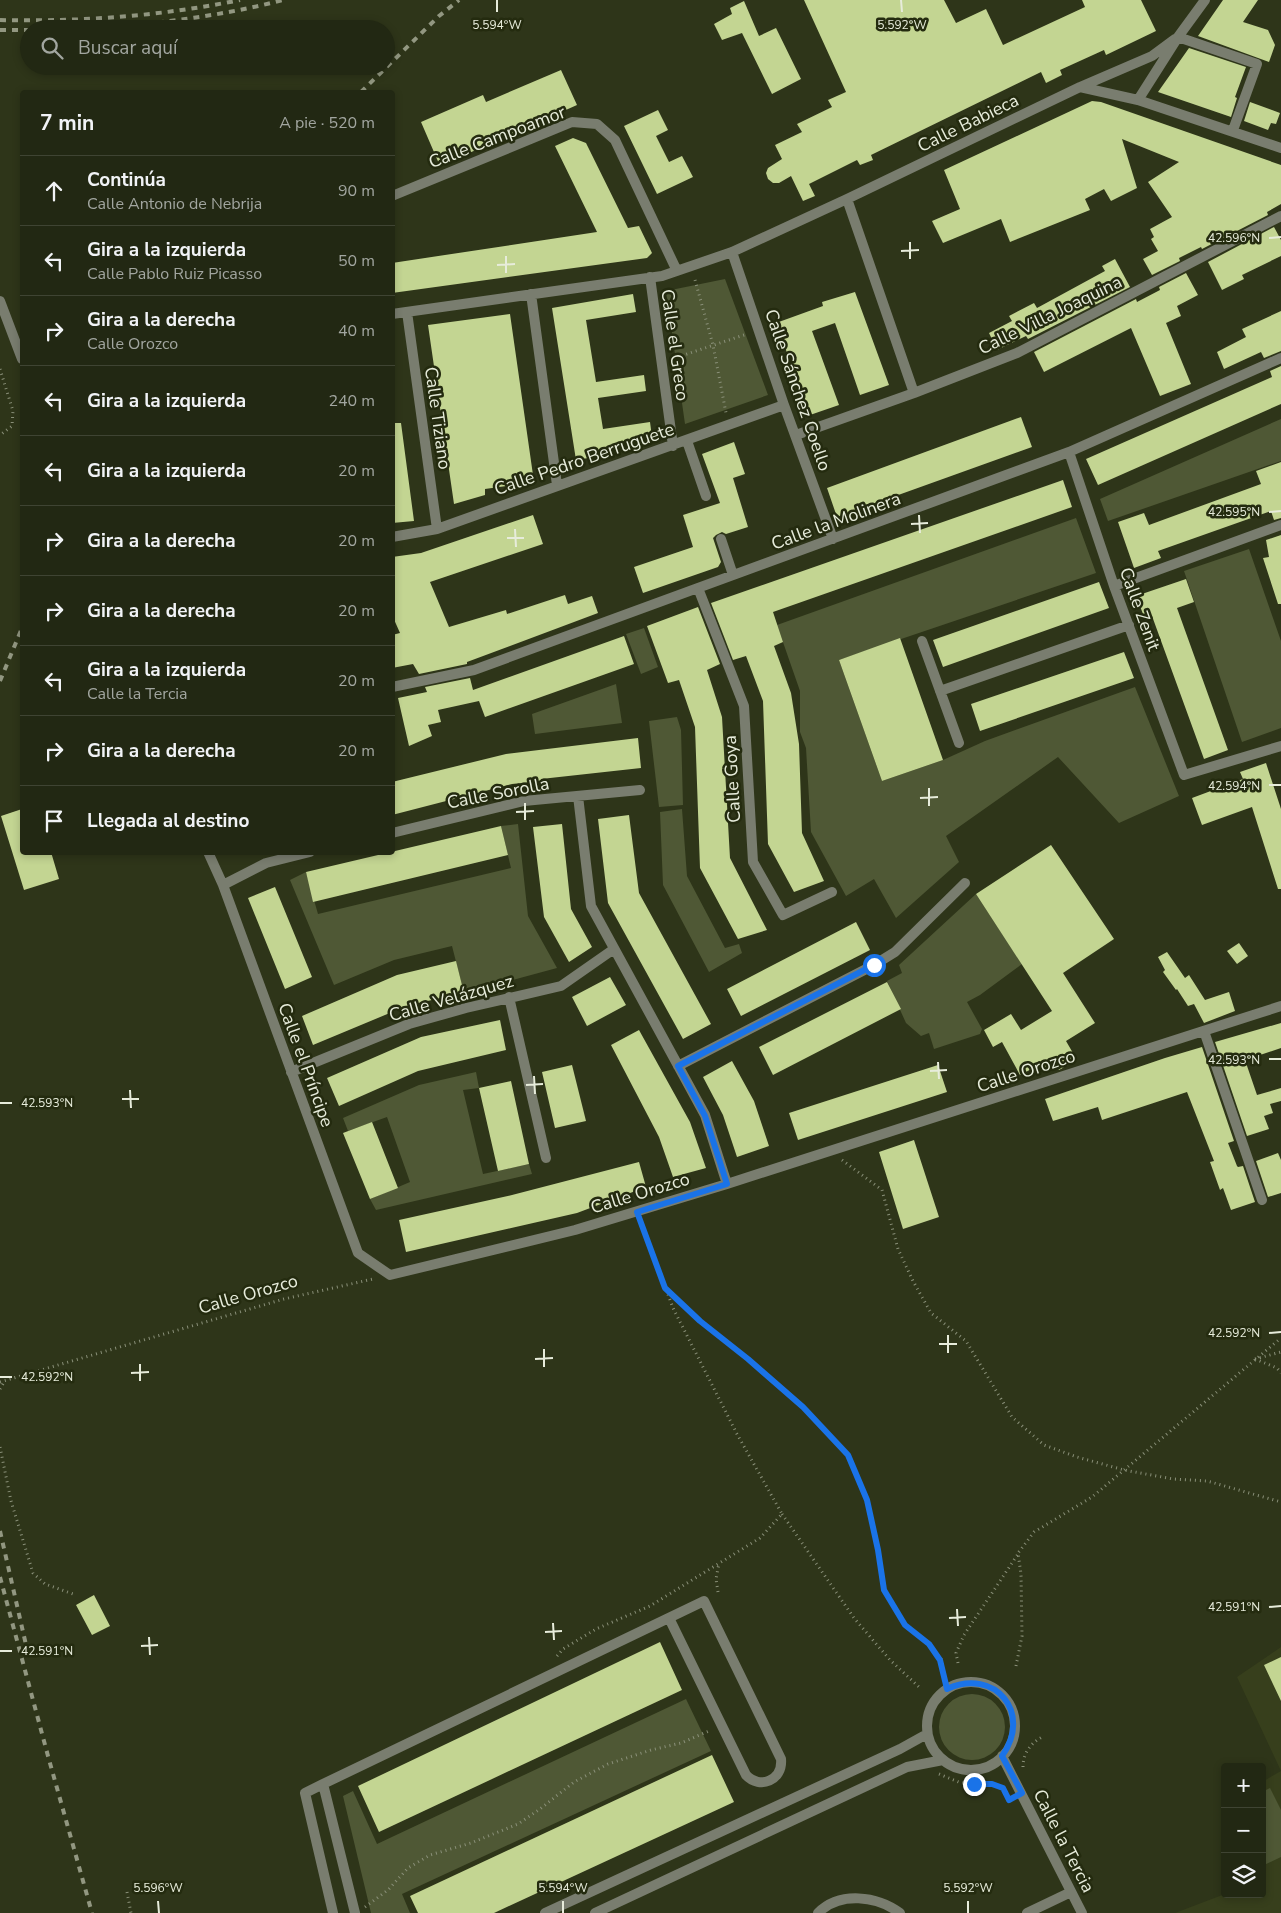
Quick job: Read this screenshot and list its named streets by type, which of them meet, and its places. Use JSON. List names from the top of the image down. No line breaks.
{"streets":{"street":["Calle Babieca","Calle Campoamor","Calle Villa Joaquina","Calle el Greco","Calle Sánchez Coello","Calle Tiziano","Calle Pedro Berruguete","Calle la Molinera","Calle Zenit","Calle Goya","Calle Sorolla","Calle Velázquez","Calle el Príncipe","Calle Orozco","Calle la Tercia"]},"crossings":[["Calle Babieca","Calle Campoamor"],["Calle Babieca","Calle el Greco"],["Calle Babieca","Calle Sánchez Coello"],["Calle Babieca","Calle Tiziano"],["Calle Villa Joaquina","Calle Sánchez Coello"],["Calle el Greco","Calle Pedro Berruguete"],["Calle Sánchez Coello","Calle Pedro Berruguete"],["Calle Sánchez Coello","Calle la Molinera"],["Calle Tiziano","Calle Pedro Berruguete"],["Calle la Molinera","Calle Zenit"],["Calle la Molinera","Calle Goya"],["Calle Velázquez","Calle el Príncipe"],["Calle el Príncipe","Calle Orozco"]],"page":{"search":"Buscar aquí","heading":["7 min","A pie · 520 m"],"list":[["Continúa","Calle Antonio de Nebrija","90 m"],["Gira a la izquierda","Calle Pablo Ruiz Picasso","50 m"],["Gira a la derecha","Calle Orozco","40 m"],["Gira a la izquierda","240 m"],["Gira a la izquierda","20 m"],["Gira a la derecha","20 m"],["Gira a la derecha","20 m"],["Gira a la izquierda","Calle la Tercia","20 m"],["Gira a la derecha","20 m"],"Llegada al destino"],"map_buttons":["+","−"]},"coordinates":["5.594°W","5.592°W","42.596°N","42.595°N","42.594°N","42.593°N","42.592°N","42.591°N","5.596°W"]}
